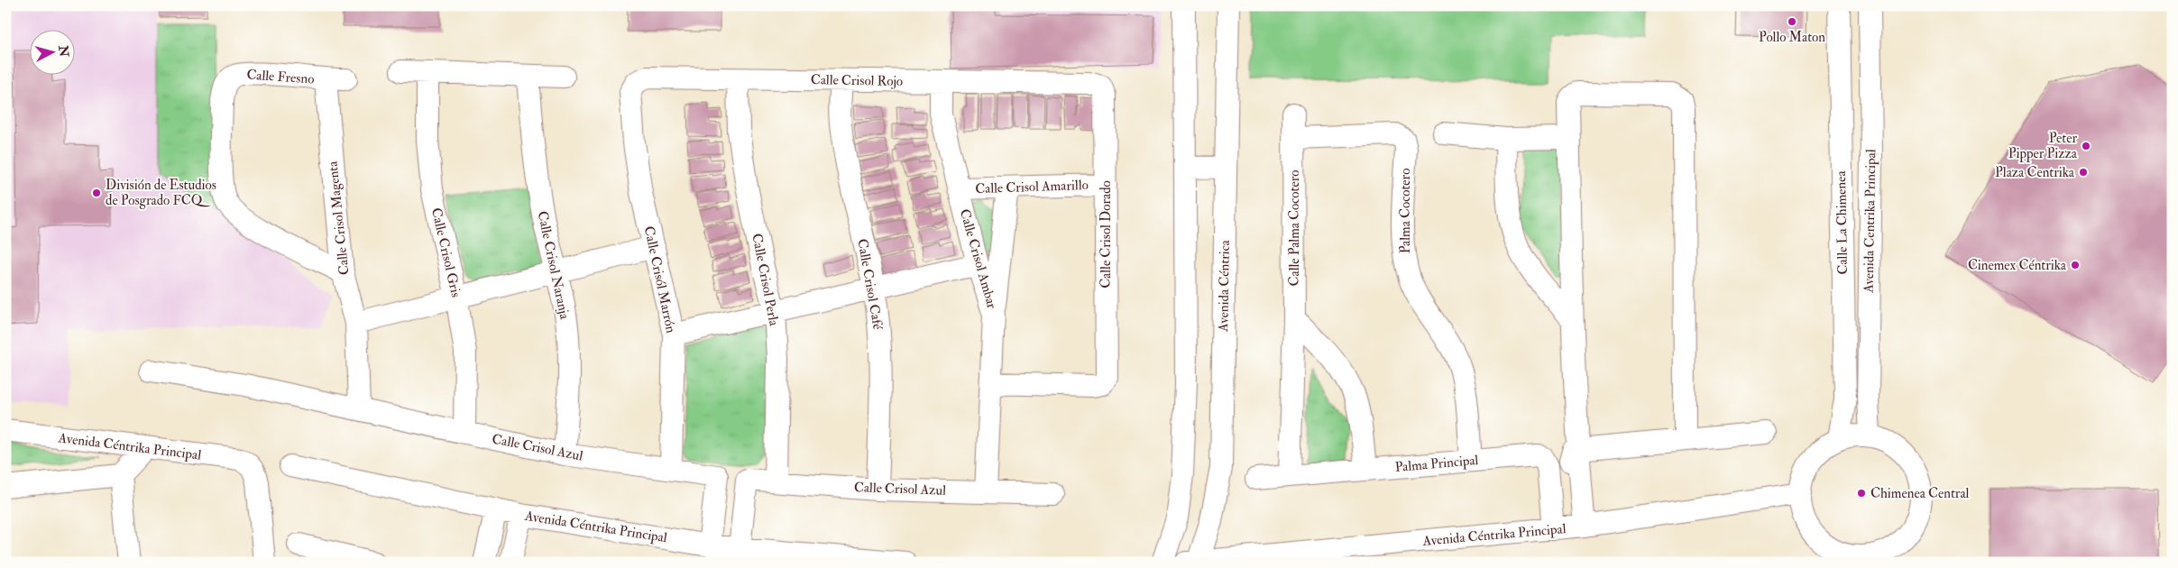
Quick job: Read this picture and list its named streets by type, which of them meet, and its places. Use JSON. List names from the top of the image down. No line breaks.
{"streets":{"street":["Calle Fresno","Calle Crisol Rojo","Calle Crisol Amarillo","Palma Cocotero","Calle Crisol Magenta","Avenida Centrika Principal","Calle La Chimenea","Calle Palma Cocotero","Calle Crisol Dorado","Calle Crisol Gris","Calle Crisol Ambar","Calle Crisol Naranja","Calle Crisól Marrón","Calle Crisol Perla","Calle Crisol Café","Avenida Céntrica","Avenida Céntrika Principal","Calle Crisol Azul","Palma Principal"]},"crossings":[["Calle Fresno","Calle Crisol Magenta"],["Calle Crisol Rojo","Calle Crisol Dorado"],["Calle Crisol Rojo","Calle Crisol Ambar"],["Calle Crisol Rojo","Calle Crisól Marrón"],["Calle Crisol Rojo","Calle Crisol Perla"],["Calle Crisol Rojo","Calle Crisol Café"],["Calle Crisol Amarillo","Calle Crisol Dorado"],["Calle Crisol Amarillo","Calle Crisol Ambar"],["Palma Cocotero","Calle Palma Cocotero"],["Palma Cocotero","Palma Principal"],["Calle Crisol Magenta","Calle Crisol Azul"],["Avenida Centrika Principal","Calle La Chimenea"],["Avenida Centrika Principal","Avenida Céntrika Principal"],["Calle La Chimenea","Avenida Céntrika Principal"],["Calle Palma Cocotero","Palma Principal"],["Calle Crisol Dorado","Calle Crisol Ambar"],["Calle Crisol Gris","Calle Crisol Azul"],["Calle Crisol Ambar","Calle Crisol Azul"],["Calle Crisol Naranja","Calle Crisol Azul"],["Calle Crisól Marrón","Calle Crisol Azul"],["Calle Crisol Perla","Calle Crisol Azul"],["Calle Crisol Café","Calle Crisol Azul"],["Avenida Céntrica","Avenida Céntrika Principal"],["Avenida Céntrika Principal","Calle Crisol Azul"],["Avenida Céntrika Principal","Palma Principal"]],"places":["Pollo Maton","Peter Pipper Pizza","Plaza Centrika","División de Estudios de Posgrado FCQ","Cinemex Céntrika","Chimenea Central"],"north":"right"}
